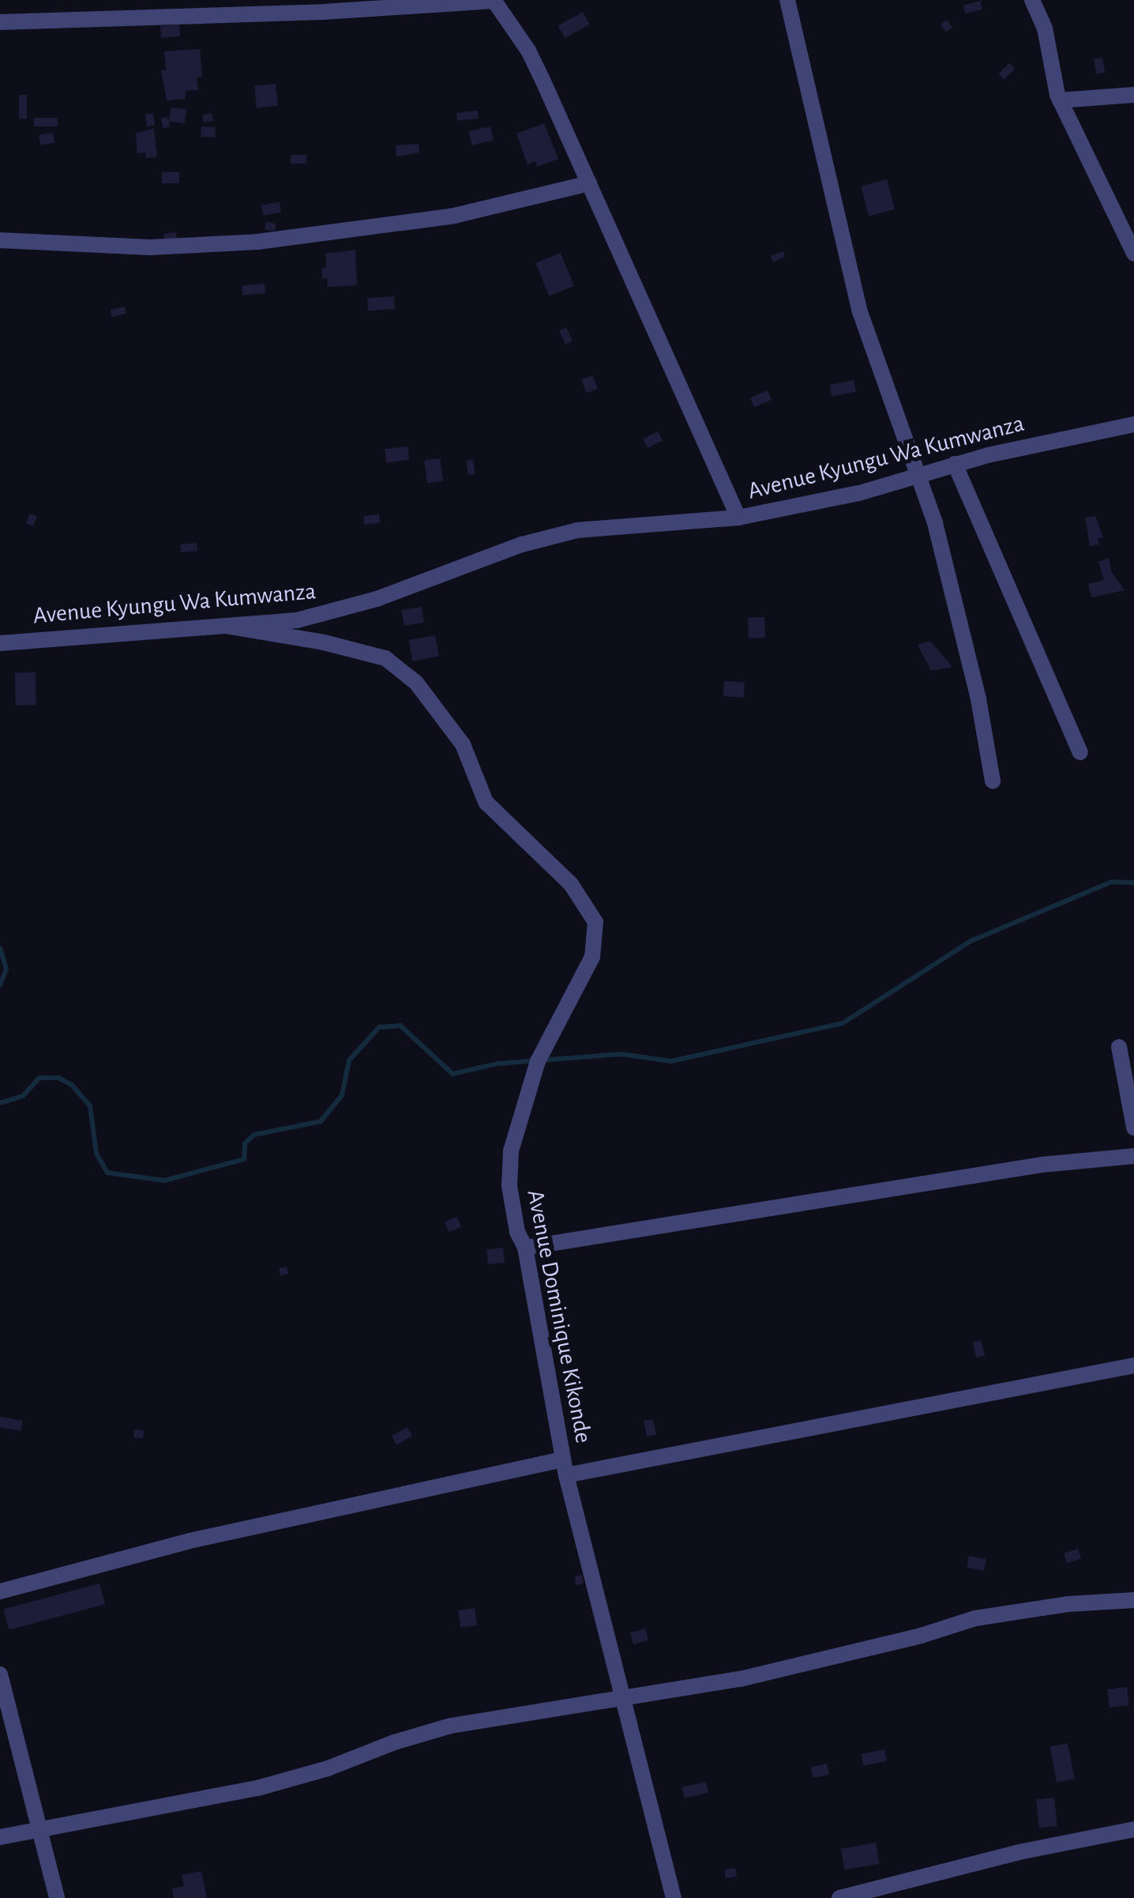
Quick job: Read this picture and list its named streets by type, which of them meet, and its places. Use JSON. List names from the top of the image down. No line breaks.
{"streets":{"street":["Avenue Kyungu Wa Kumwanza","Avenue Dominique Kikonde"]},"crossings":[["Avenue Kyungu Wa Kumwanza","Avenue Dominique Kikonde"]]}
